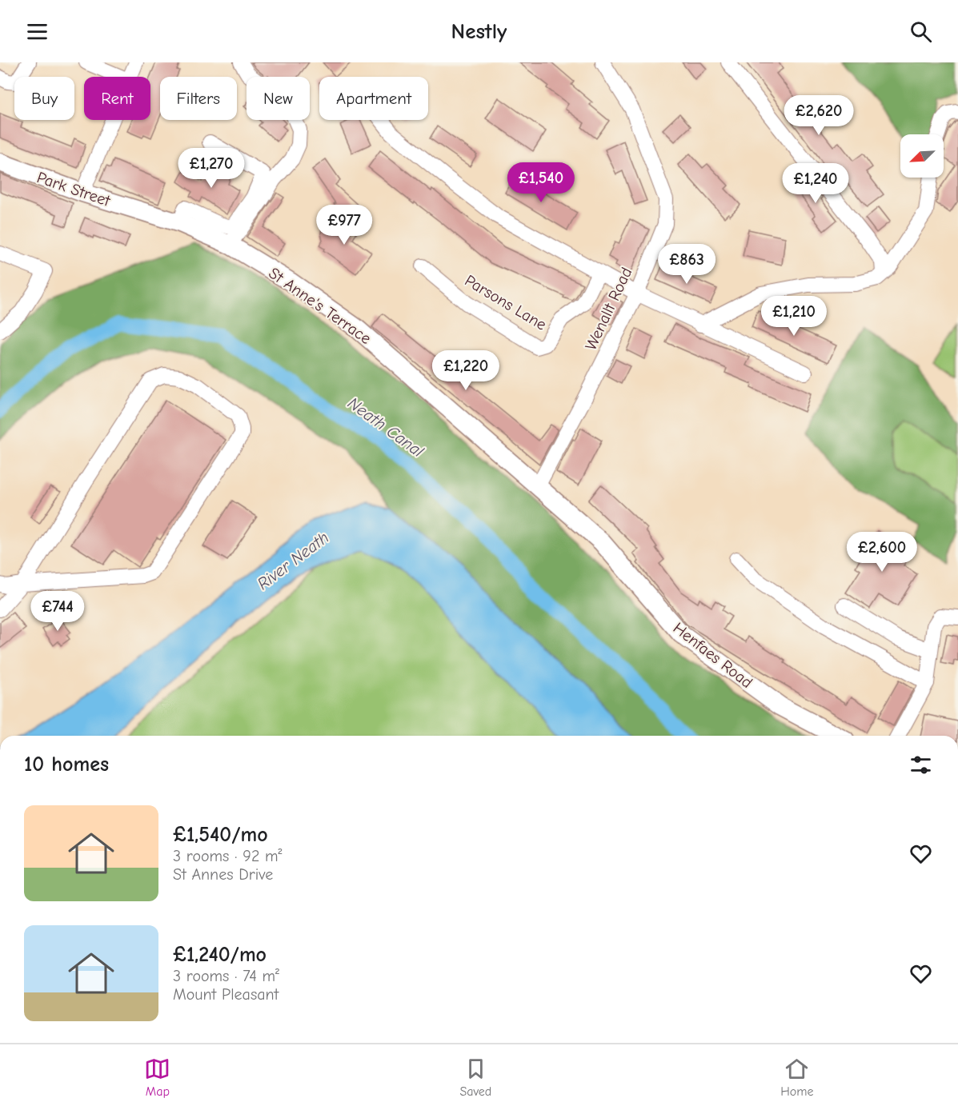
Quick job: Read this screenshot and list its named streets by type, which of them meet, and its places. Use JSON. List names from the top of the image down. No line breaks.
{"streets":{"main road":["Park Street","St Anne's Terrace","Henfaes Road"],"street":["Parsons Lane","Wenallt Road"]},"crossings":[["Park Street","St Anne's Terrace"],["St Anne's Terrace","Wenallt Road"],["St Anne's Terrace","Henfaes Road"],["Wenallt Road","Henfaes Road"]],"water":["Neath Canal","River Neath"],"north":"bottom left","page":{"header":"Nestly","chip":["Buy","Rent","Filters","New","Apartment"],"price":["£2,620","£1,270","£1,540","£1,240","£977","£863","£1,210","£1,220","£2,600","£744"],"heading":"10 homes","list":[{"name":"£1,540/mo","note":"3 rooms · 92 m² · St Annes Drive"},{"name":"£1,240/mo","note":"3 rooms · 74 m² · Mount Pleasant"}],"tabs":["Map","Saved","Home"]}}
